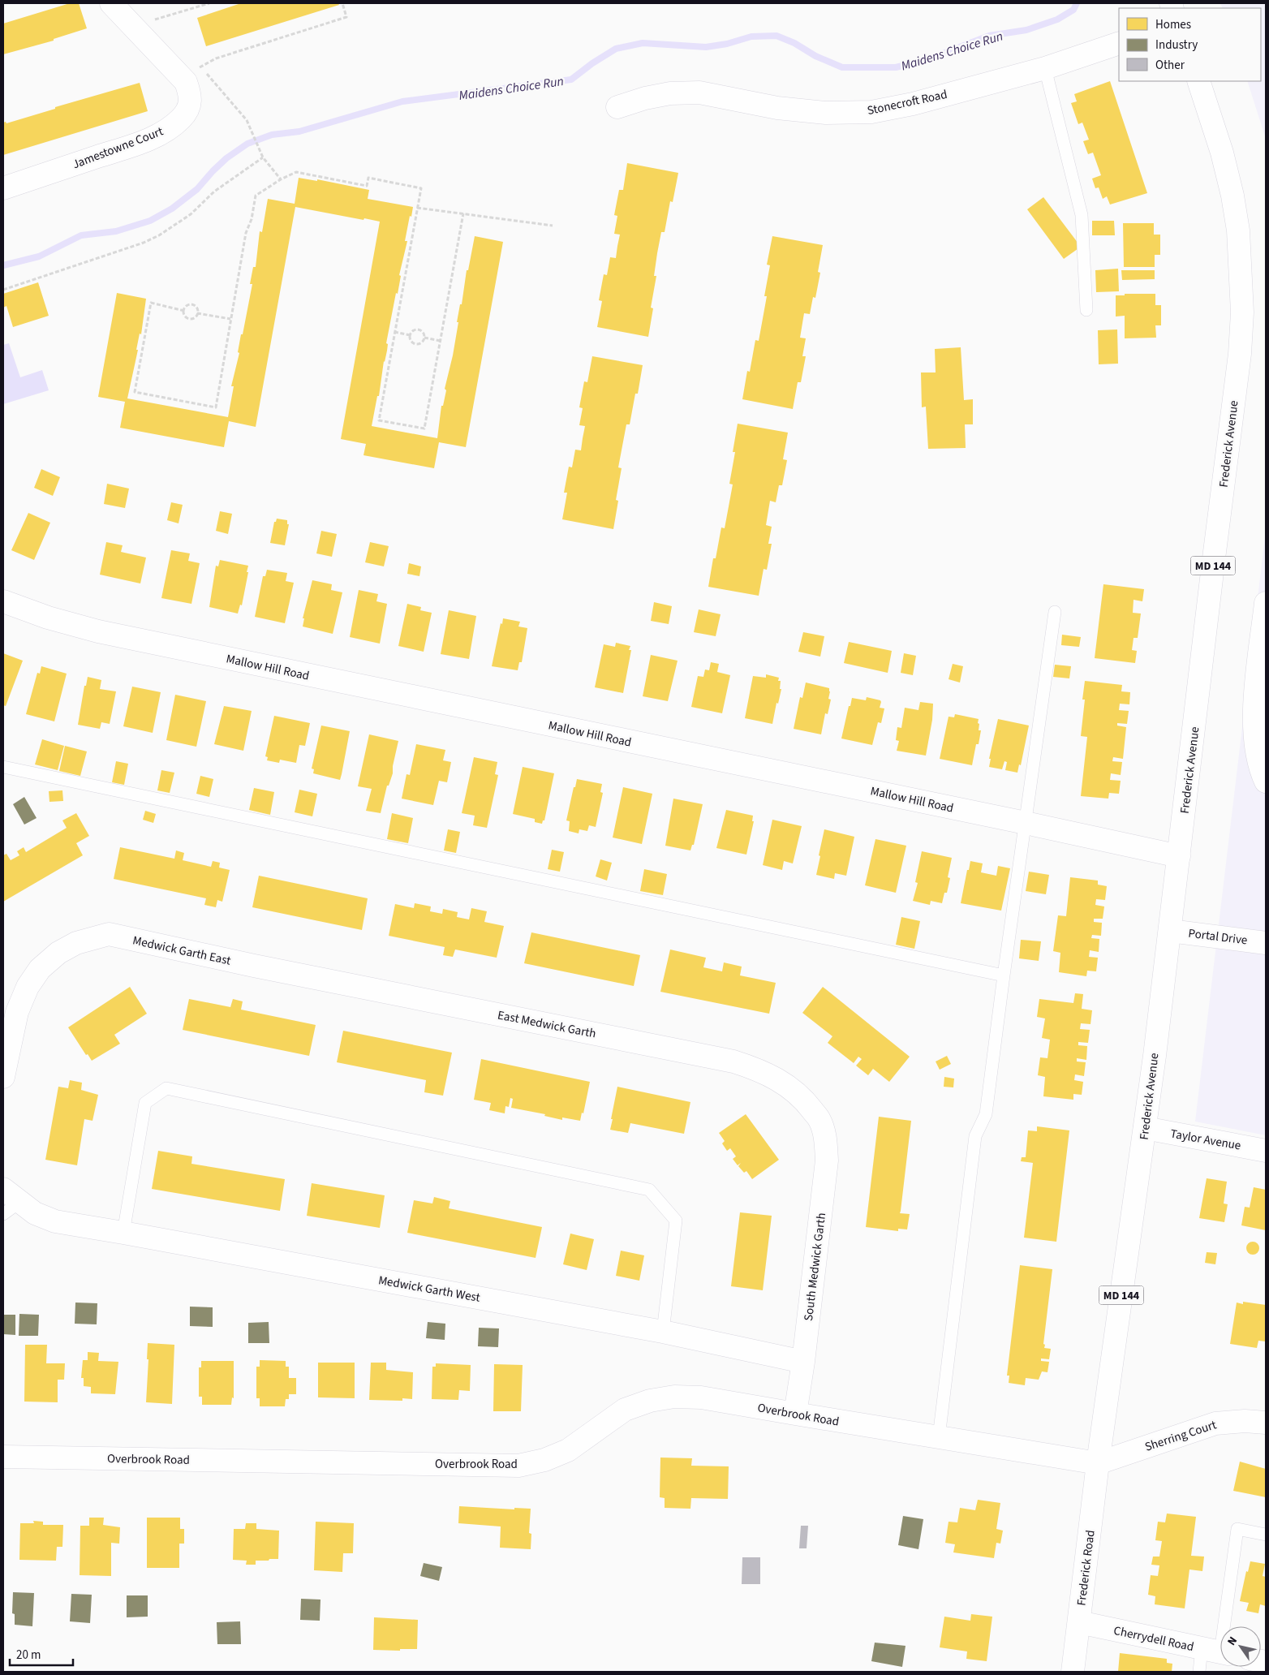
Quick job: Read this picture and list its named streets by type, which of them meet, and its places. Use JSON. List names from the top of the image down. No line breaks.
{"streets":{"street":["Stonecroft Road","Jamestowne Court","Frederick Avenue","MD 144","Mallow Hill Road","Portal Drive","Medwick Garth East","East Medwick Garth","Taylor Avenue","South Medwick Garth","Medwick Garth West","Overbrook Road","Sherring Court","Frederick Road","Cherrydell Road"]},"crossings":[["Frederick Avenue","Mallow Hill Road"],["Frederick Avenue","Portal Drive"],["Frederick Avenue","Taylor Avenue"],["Frederick Avenue","Overbrook Road"],["Frederick Avenue","Sherring Court"],["Frederick Avenue","Frederick Road"],["Medwick Garth East","East Medwick Garth"],["East Medwick Garth","South Medwick Garth"],["South Medwick Garth","Medwick Garth West"],["South Medwick Garth","Overbrook Road"],["Overbrook Road","Sherring Court"],["Overbrook Road","Frederick Road"],["Sherring Court","Frederick Road"],["Frederick Road","Cherrydell Road"]],"water":["Maidens Choice Run"],"legend":["Homes","Industry","Other"],"scale_bar":"20 m","north":"top left"}
